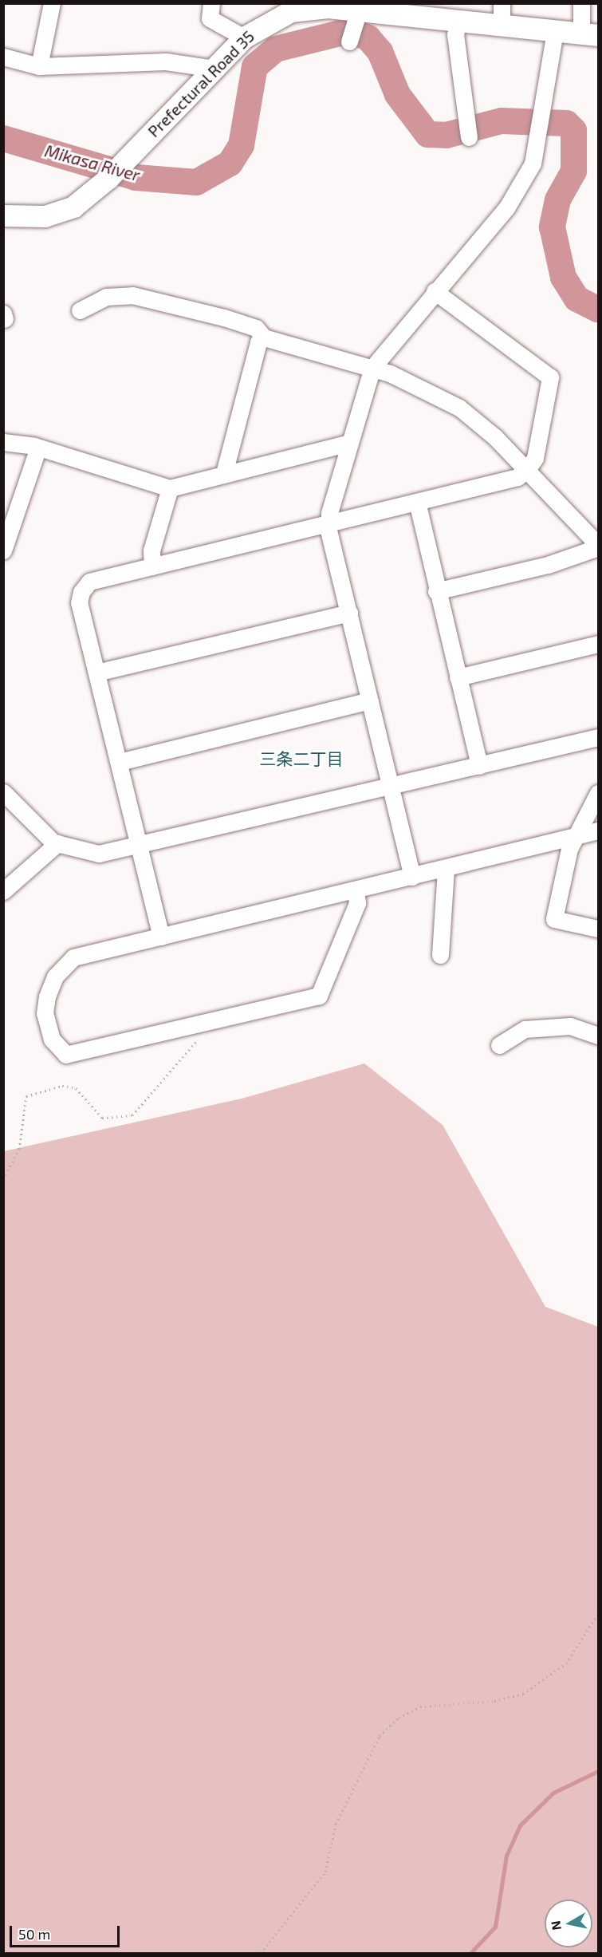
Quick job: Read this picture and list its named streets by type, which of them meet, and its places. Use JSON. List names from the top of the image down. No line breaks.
{"streets":{"main road":["Prefectural Road 35"]},"districts":["三条二丁目"],"water":["Mikasa River"],"scale_bar":"50 m","north":"left"}
